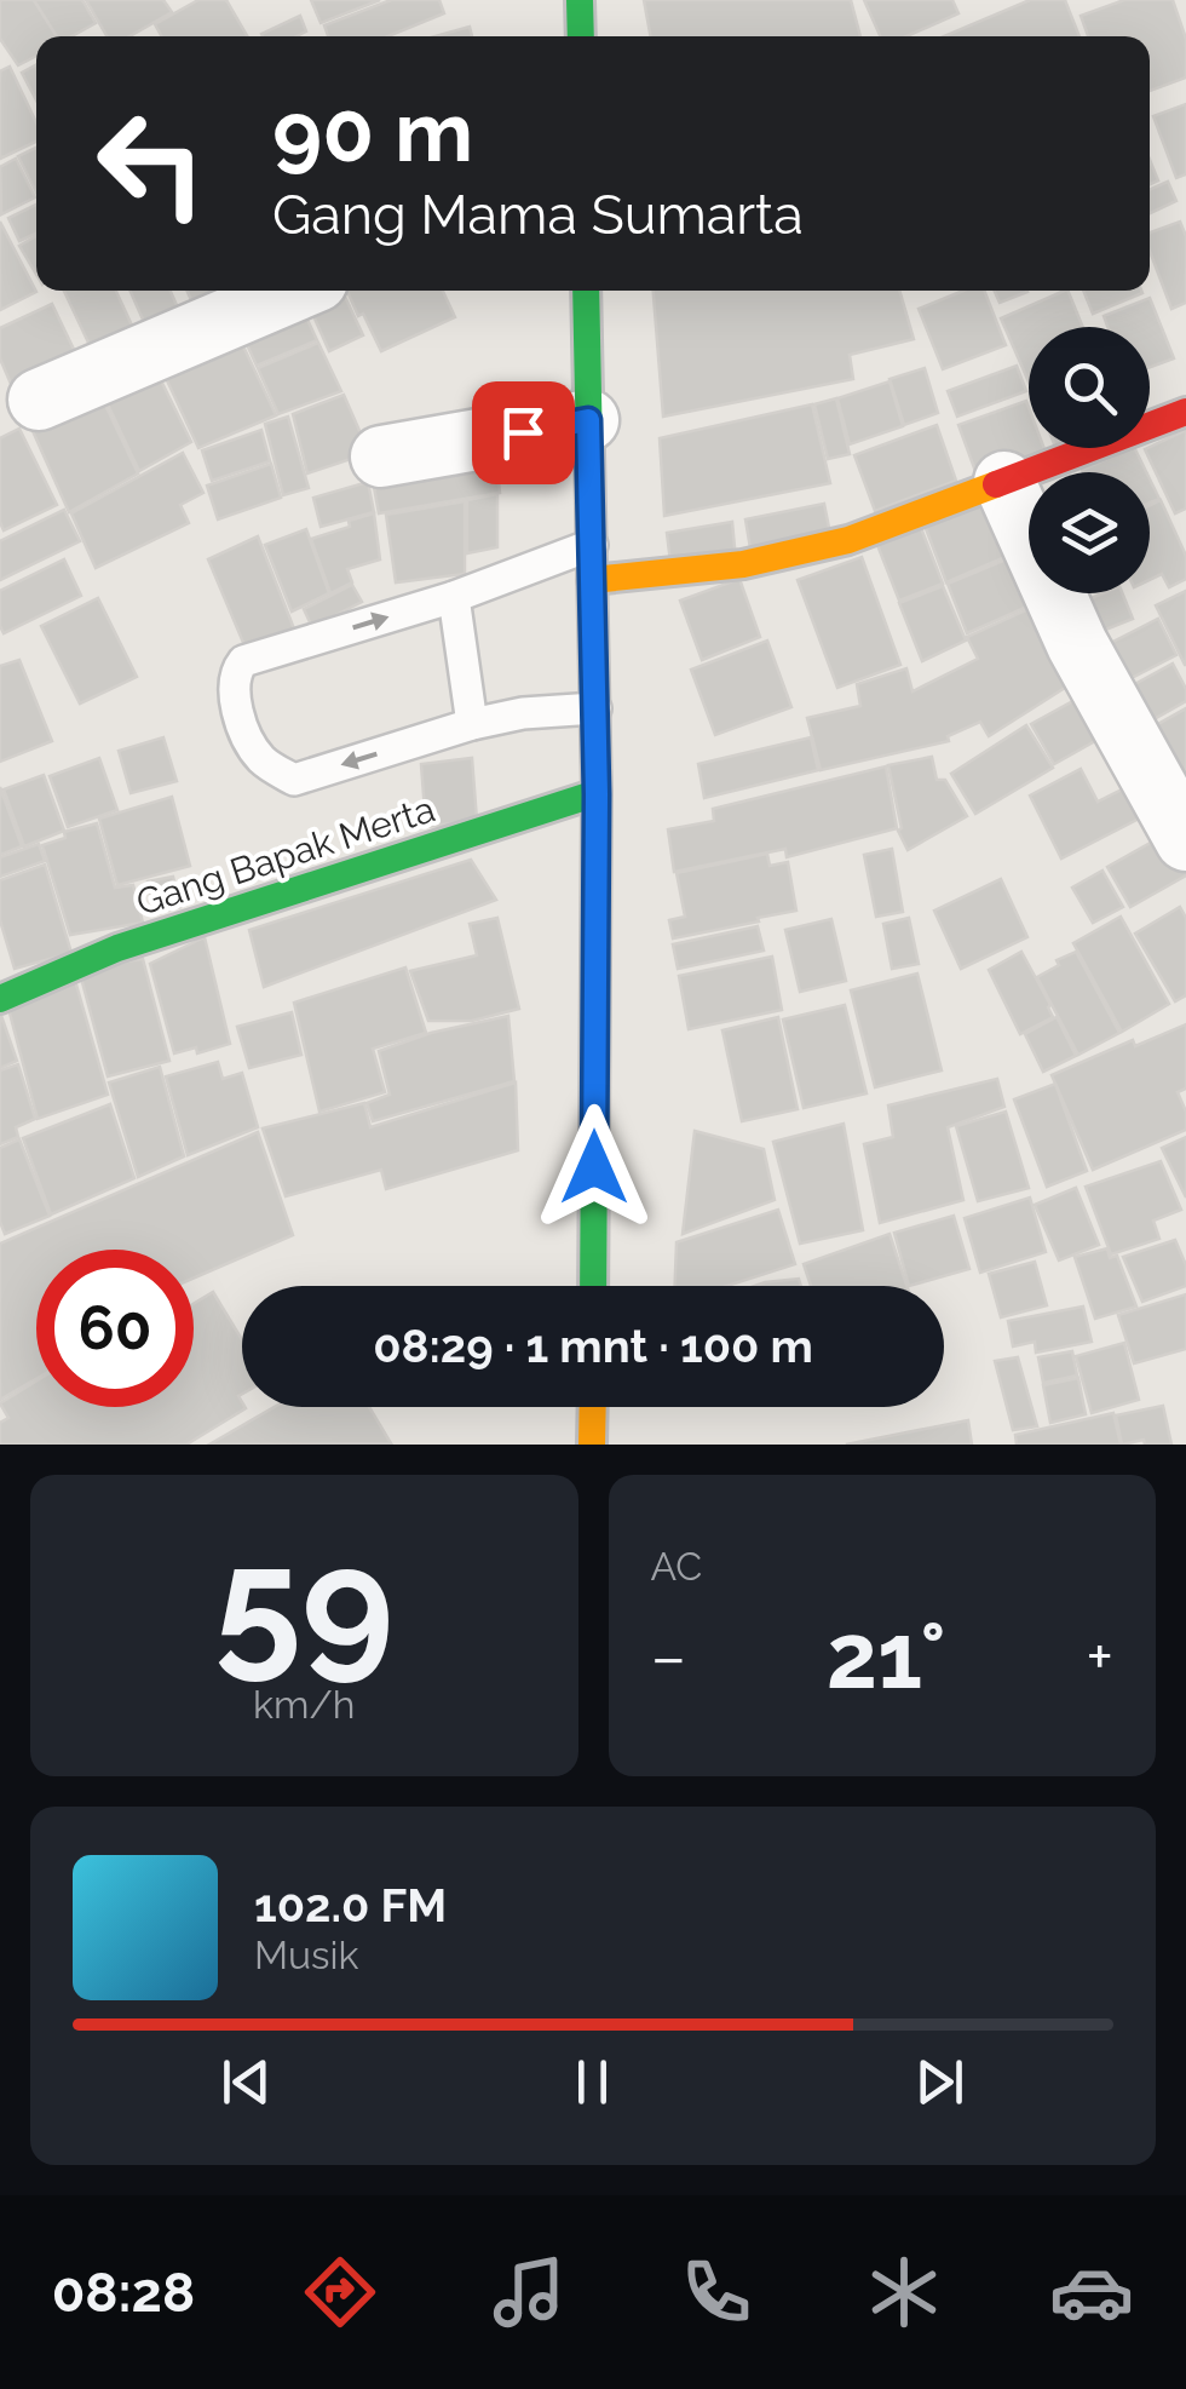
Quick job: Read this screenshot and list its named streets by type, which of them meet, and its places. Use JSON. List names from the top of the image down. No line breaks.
{"streets":{"street":["Gang Bapak Merta"]},"page":{"turn":["90 m","Gang Mama Sumarta"],"limit":"60","trip":"08:29 · 1 mnt · 100 m","tile":[["59","km/h"],"AC"],"heat":["−","21°","+"],"song":["102.0 FM","Musik"],"tabs":"08:28"}}
